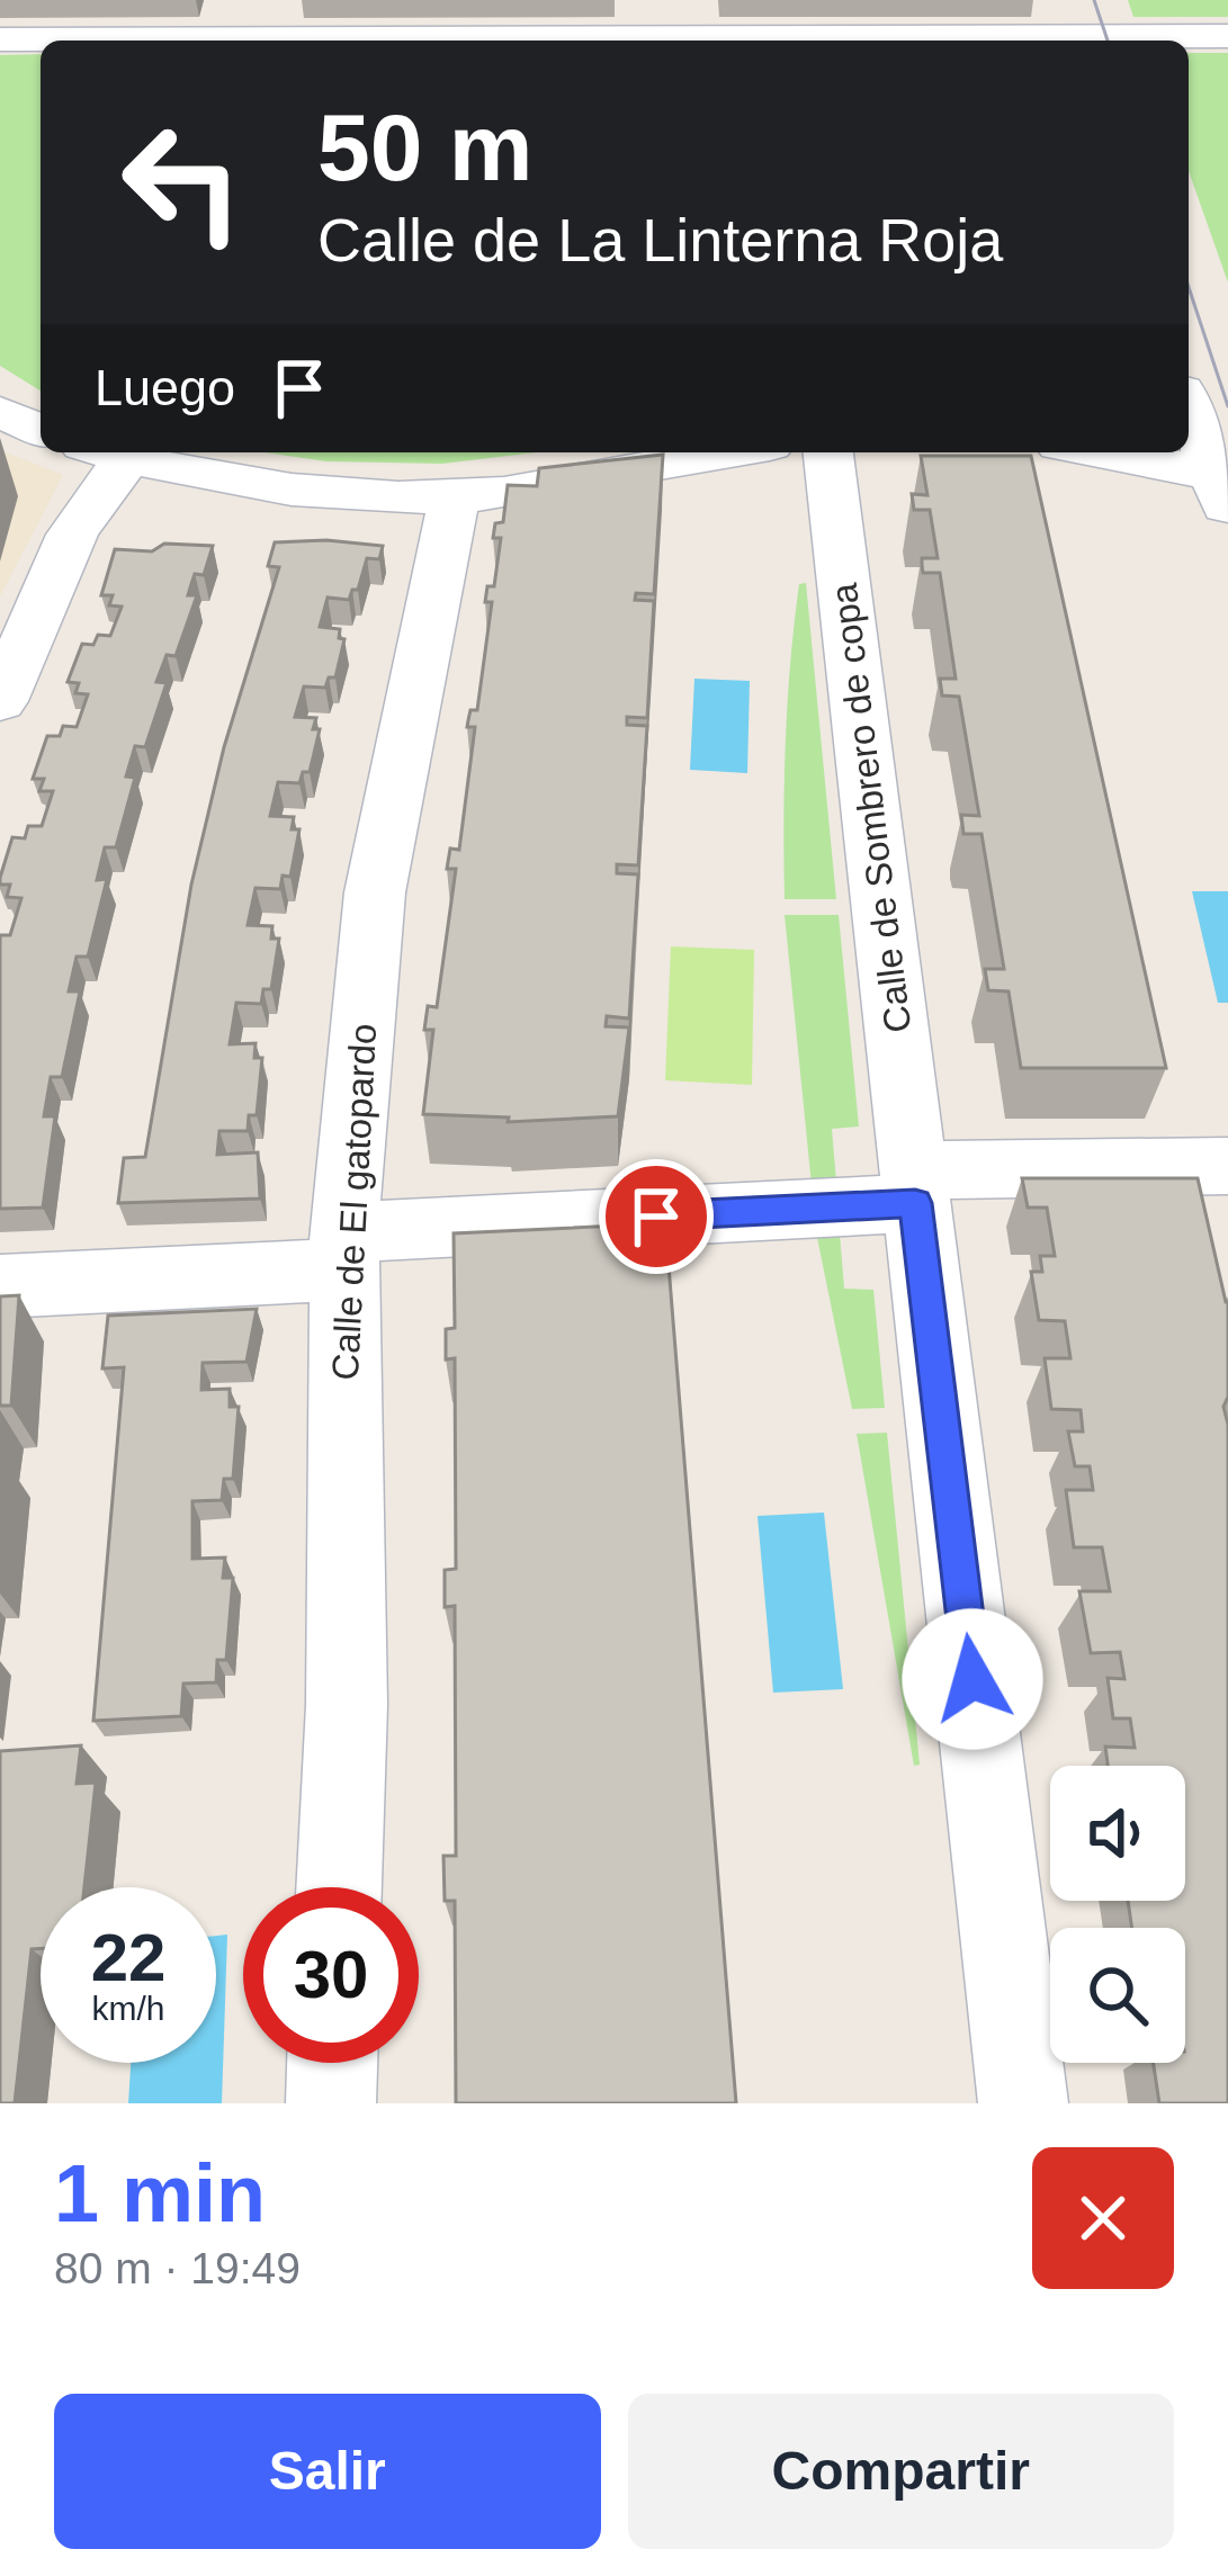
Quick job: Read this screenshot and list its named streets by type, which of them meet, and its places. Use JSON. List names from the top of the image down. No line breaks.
{"streets":{"street":["Calle de Sombrero de copa","Calle de El gatopardo"]},"page":{"turn":["50 m","Calle de La Linterna Roja"],"then":"Luego","speed":"22 km/h","limit":"30","heading":["1 min","80 m · 19:49"],"buttons":["Salir","Compartir"]}}
